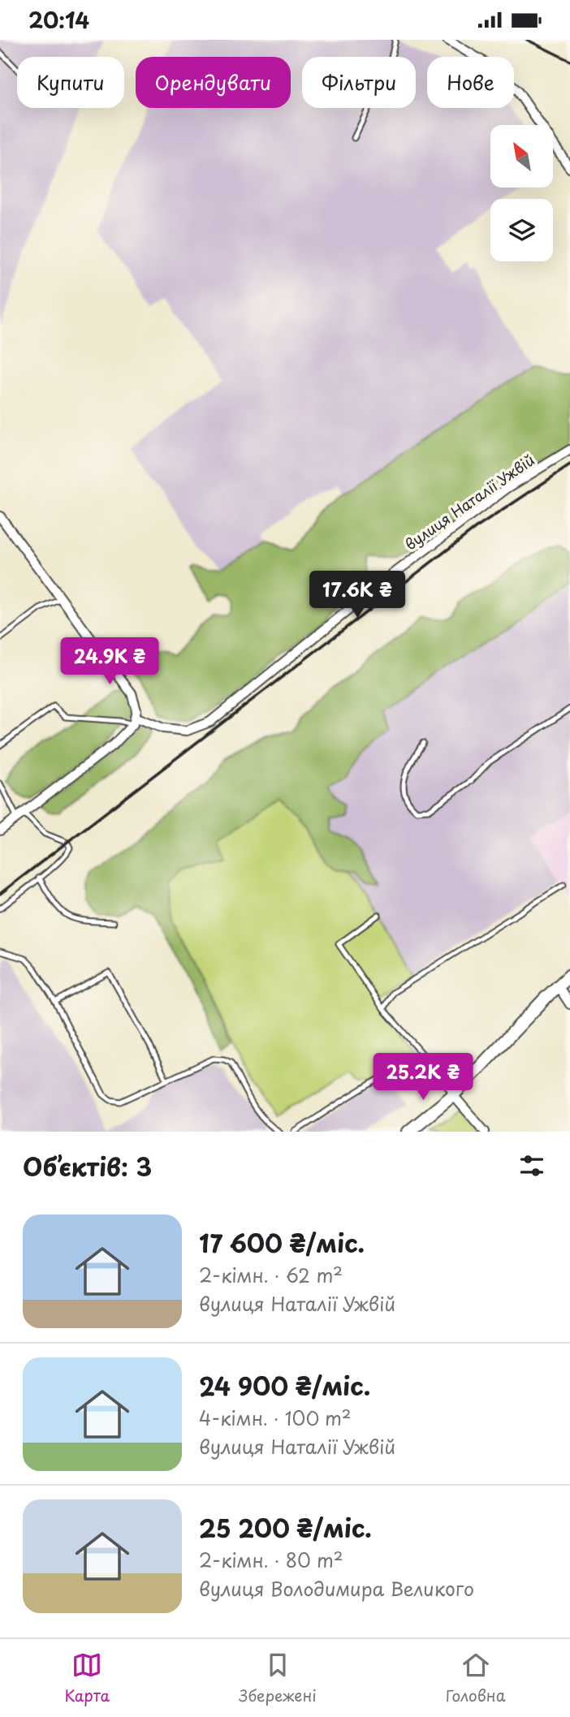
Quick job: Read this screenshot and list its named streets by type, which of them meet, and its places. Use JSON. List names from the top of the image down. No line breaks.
{"streets":{"street":["вулиця Наталії Ужвій"]},"north":"top left","page":{"status":"20:14","chip":["Купити","Орендувати","Фільтри","Нове"],"price":["17.6K ₴","24.9K ₴","25.2K ₴"],"heading":"Об’єктів: 3","list":[{"name":"17 600 ₴/міс.","note":"2-кімн. · 62 m² · вулиця Наталії Ужвій"},{"name":"24 900 ₴/міс.","note":"4-кімн. · 100 m² · вулиця Наталії Ужвій"},{"name":"25 200 ₴/міс.","note":"2-кімн. · 80 m² · вулиця Володимира Великого"}],"tabs":["Карта","Збережені","Головна"]}}
